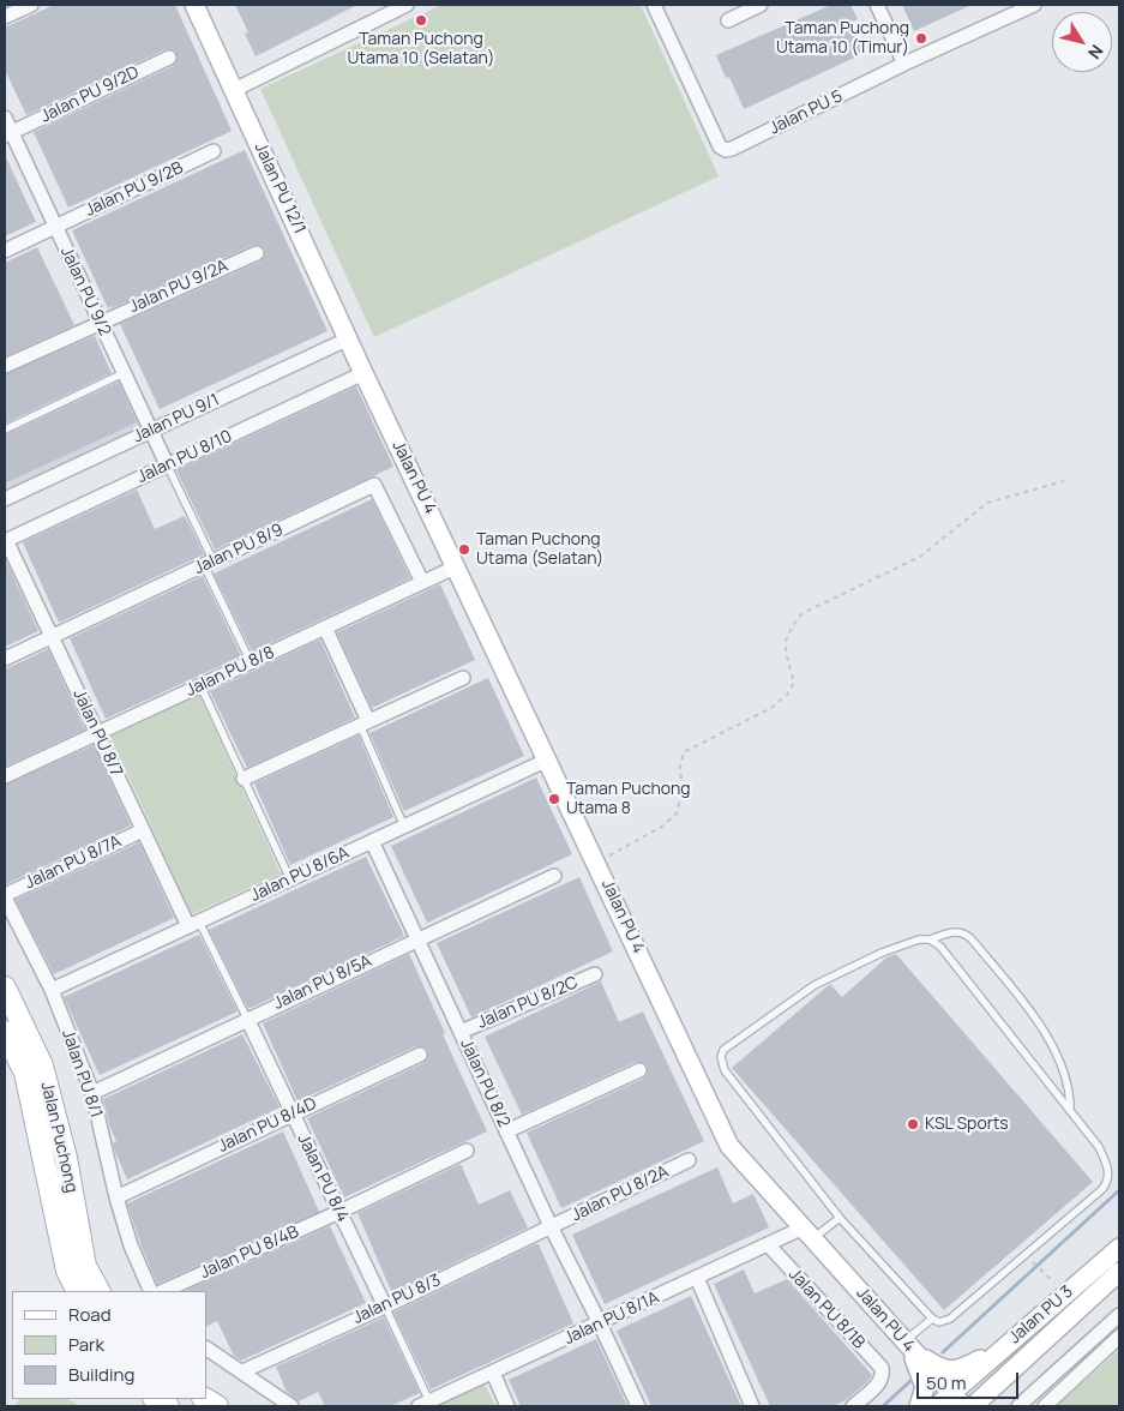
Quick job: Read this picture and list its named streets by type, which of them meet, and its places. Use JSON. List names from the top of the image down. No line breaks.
{"streets":{"main road":["Jalan Puchong"],"street":["Jalan PU 9/2D","Jalan PU 5","Jalan PU 12/1","Jalan PU 9/2B","Jalan PU 9/2A","Jalan PU 9/2","Jalan PU 9/1","Jalan PU 8/10","Jalan PU 4","Jalan PU 8/9","Jalan PU 8/8","Jalan PU 8/7","Jalan PU 8/7A","Jalan PU 8/6A","Jalan PU 8/5A","Jalan PU 8/2C","Jalan PU 8/1","Jalan PU 8/2","Jalan PU 8/4D","Jalan PU 8/4","Jalan PU 8/2A","Jalan PU 8/4B","Jalan PU 8/3","Jalan PU 8/1B","Jalan PU 3","Jalan PU 8/1A"]},"crossings":[["Jalan PU 9/2D","Jalan PU 9/2"],["Jalan PU 12/1","Jalan PU 9/1"],["Jalan PU 12/1","Jalan PU 8/10"],["Jalan PU 12/1","Jalan PU 4"],["Jalan PU 9/2B","Jalan PU 9/2"],["Jalan PU 9/2A","Jalan PU 9/2"],["Jalan PU 9/2","Jalan PU 9/1"],["Jalan PU 9/2","Jalan PU 8/10"],["Jalan PU 8/10","Jalan PU 4"],["Jalan PU 8/10","Jalan PU 8/7"],["Jalan PU 4","Jalan PU 8/8"],["Jalan PU 4","Jalan PU 8/6A"],["Jalan PU 4","Jalan PU 3"],["Jalan PU 4","Jalan PU 8/1A"],["Jalan PU 8/9","Jalan PU 8/8"],["Jalan PU 8/9","Jalan PU 8/7"],["Jalan PU 8/8","Jalan PU 8/7"],["Jalan PU 8/7","Jalan PU 8/7A"],["Jalan PU 8/7","Jalan PU 8/6A"],["Jalan PU 8/7A","Jalan PU 8/1"],["Jalan PU 8/6A","Jalan PU 8/1"],["Jalan PU 8/6A","Jalan PU 8/2"],["Jalan PU 8/5A","Jalan PU 8/1"],["Jalan PU 8/5A","Jalan PU 8/2"],["Jalan PU 8/5A","Jalan PU 8/4"],["Jalan PU 8/2C","Jalan PU 8/2"],["Jalan PU 8/1","Jalan PU 8/4D"],["Jalan PU 8/2","Jalan PU 8/2A"],["Jalan PU 8/2","Jalan PU 8/3"],["Jalan PU 8/2","Jalan PU 8/1A"],["Jalan PU 8/4D","Jalan PU 8/4"],["Jalan PU 8/4","Jalan PU 8/4B"],["Jalan PU 8/4","Jalan PU 8/3"],["Jalan PU 8/2A","Jalan PU 8/3"],["Jalan PU 8/1B","Jalan PU 8/1A"]],"places":["Taman Puchong Utama 10 (Selatan)","Taman Puchong Utama 10 (Timur)","Taman Puchong Utama (Selatan)","Taman Puchong Utama 8","KSL Sports"],"legend":["Road","Park","Building"],"scale_bar":"50 m","north":"bottom right"}
